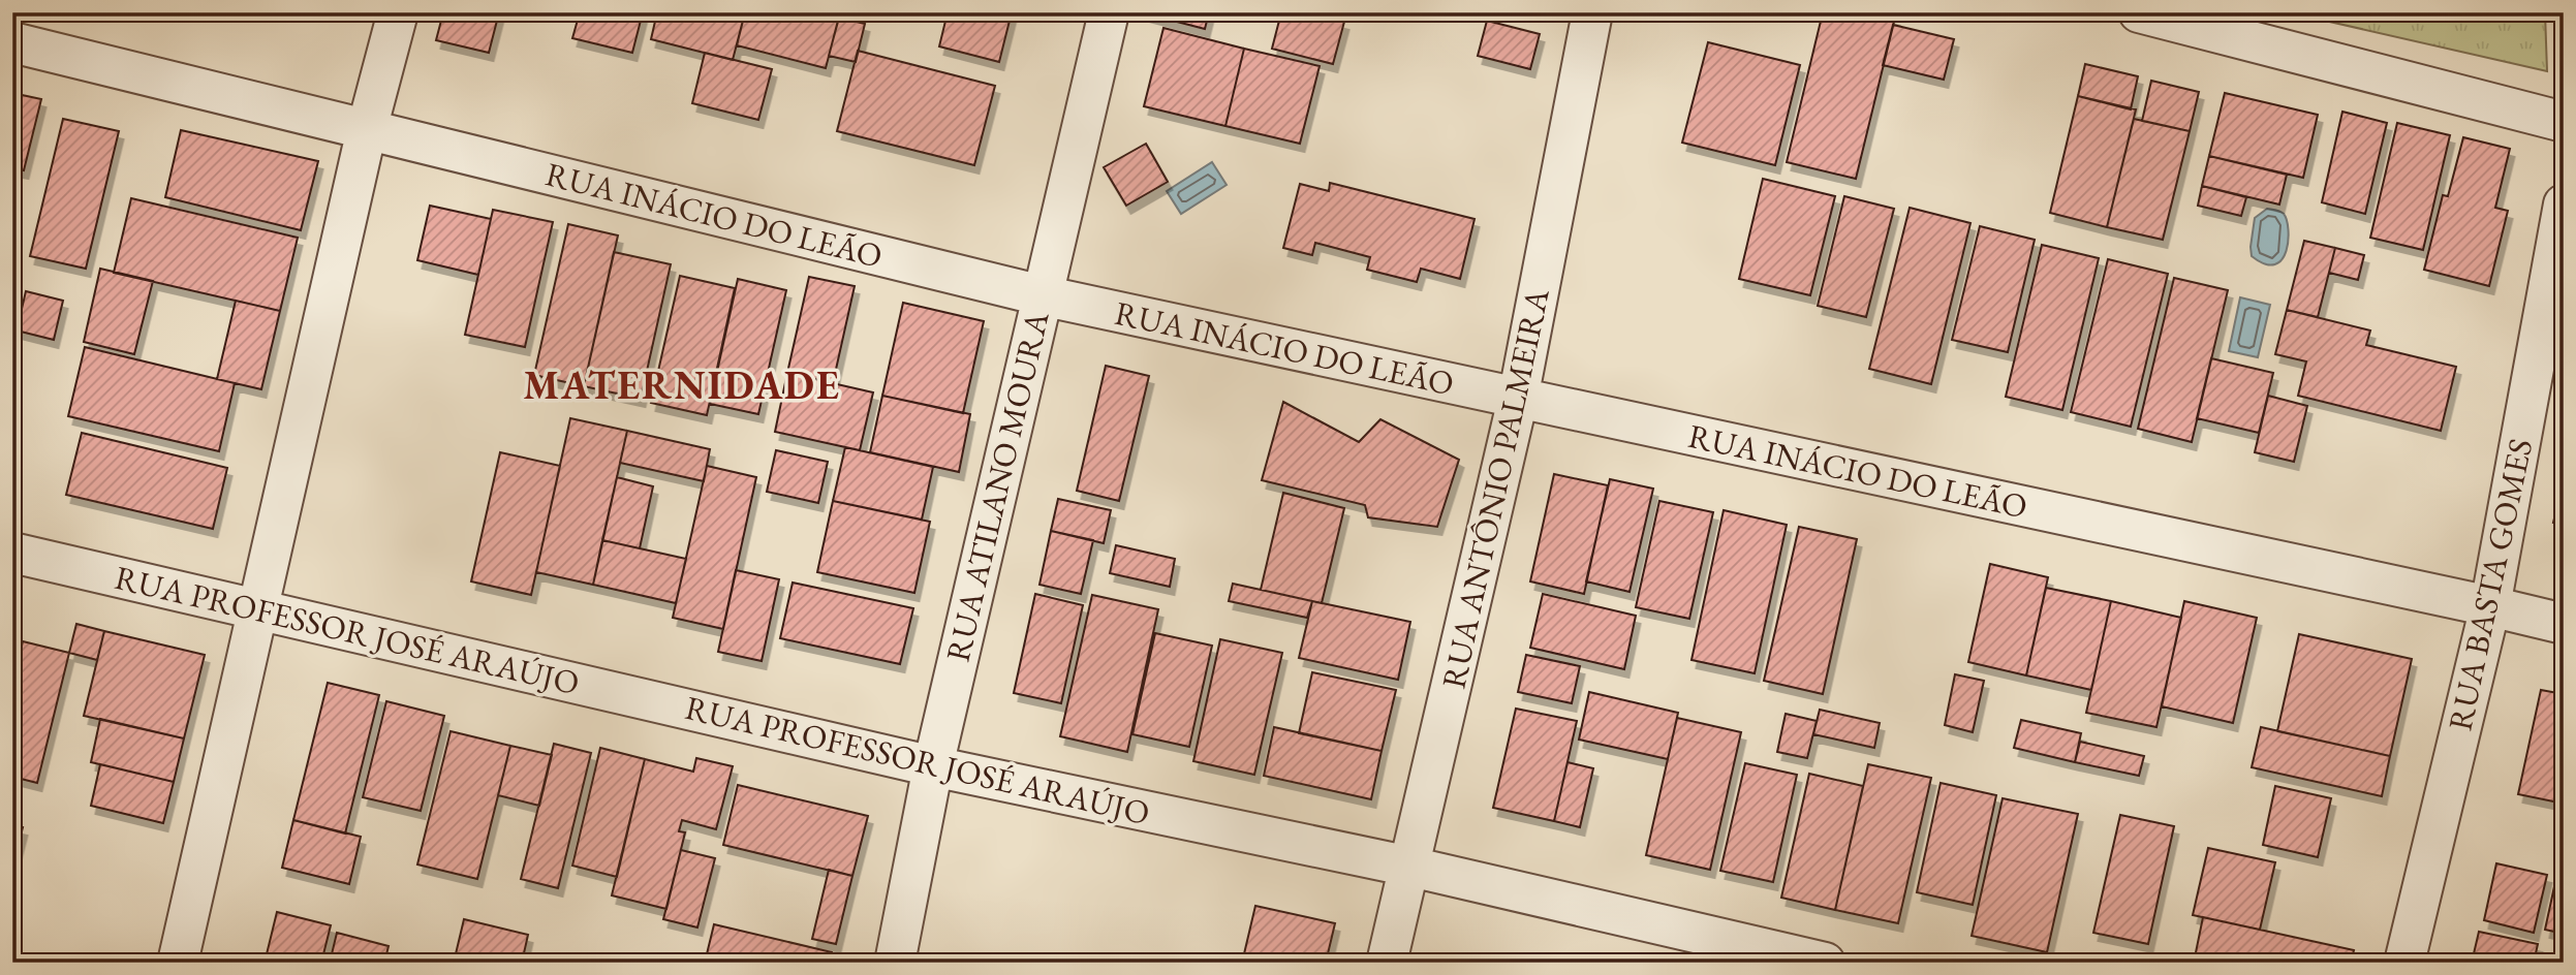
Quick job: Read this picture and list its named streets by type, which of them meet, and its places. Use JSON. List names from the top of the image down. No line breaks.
{"streets":{"street":["RUA INÁCIO DO LEÃO","RUA ATILANO MOURA","RUA ANTÔNIO PALMEIRA","RUA BASTA GOMES","RUA PROFESSOR JOSÉ ARAÚJO"]},"crossings":[["RUA INÁCIO DO LEÃO","RUA ATILANO MOURA"],["RUA INÁCIO DO LEÃO","RUA ANTÔNIO PALMEIRA"],["RUA INÁCIO DO LEÃO","RUA BASTA GOMES"],["RUA ATILANO MOURA","RUA PROFESSOR JOSÉ ARAÚJO"],["RUA ANTÔNIO PALMEIRA","RUA PROFESSOR JOSÉ ARAÚJO"]],"districts":["MATERNIDADE"]}
